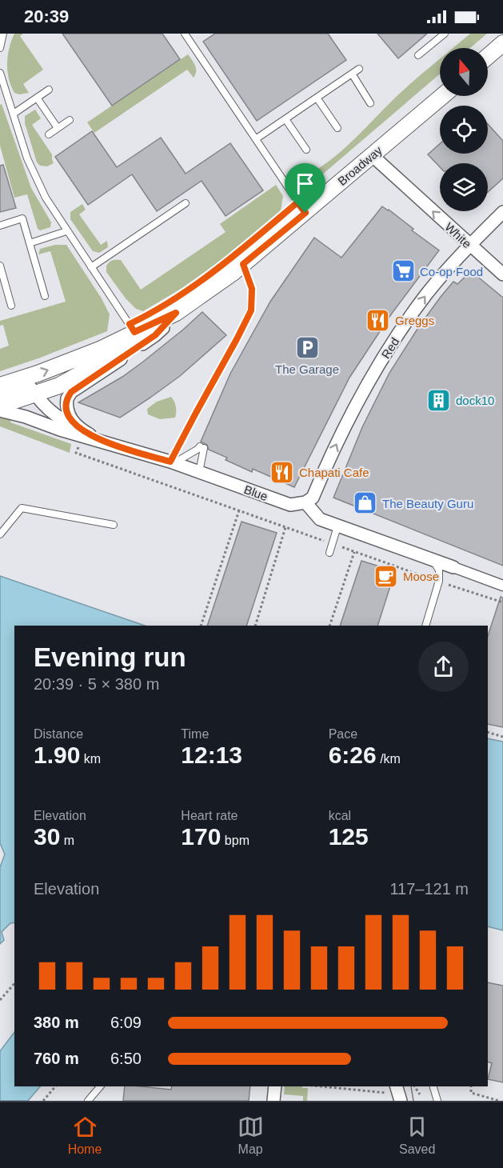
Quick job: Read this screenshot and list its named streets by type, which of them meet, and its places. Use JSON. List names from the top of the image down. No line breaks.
{"streets":{"street":["Broadway","White","Red","Blue"]},"crossings":[["Broadway","White"],["White","Red"],["Red","Blue"]],"one_way":["White","Red"],"places":{"supermarket":["Co-op Food"],"restaurant":["Greggs","Chapati Cafe"],"parking":["The Garage"],"building":["dock10"],"shop":["The Beauty Guru"],"cafe":["Moose"]},"north":"top","page":{"status":"20:39","heading":["Evening run","20:39 · 5 × 380 m"],"stats":[["Distance","1.90 km"],["Time","12:13"],["Pace","6:26 /km"],["Elevation","30 m"],["Heart rate","170 bpm"],["kcal","125"]],"chart":["Elevation","117–121 m"],"list":[{"name":"380 m","note":"6:09"},{"name":"760 m","note":"6:50"}],"tabs":["Home","Map","Saved"]}}
